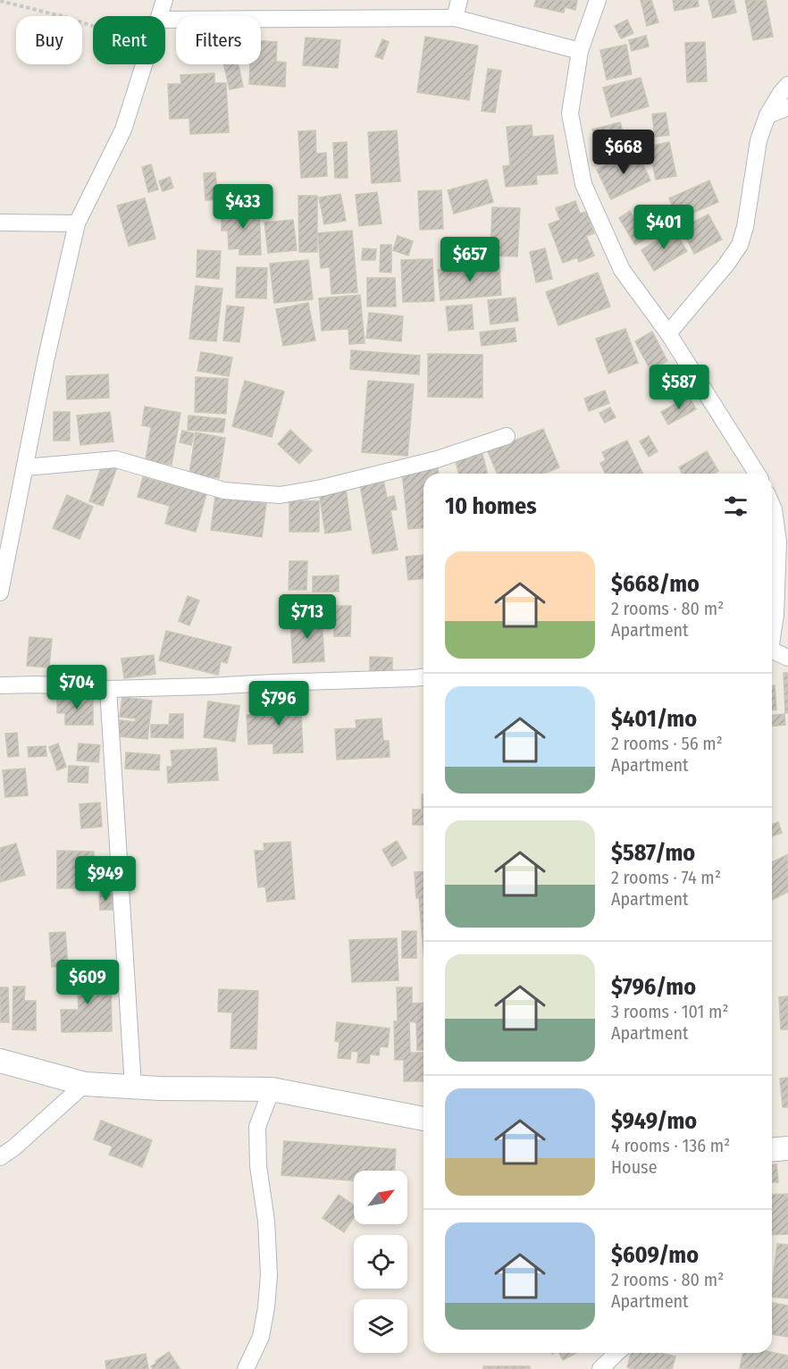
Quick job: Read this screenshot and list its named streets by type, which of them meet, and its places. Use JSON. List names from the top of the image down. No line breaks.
{"north":"top right","page":{"chip":["Buy","Rent","Filters"],"price":["$668","$433","$401","$657","$587","$713","$704","$796","$949","$609"],"heading":"10 homes","list":[{"name":"$668/mo","note":"2 rooms · 80 m² · Apartment"},{"name":"$401/mo","note":"2 rooms · 56 m² · Apartment"},{"name":"$587/mo","note":"2 rooms · 74 m² · Apartment"},{"name":"$796/mo","note":"3 rooms · 101 m² · Apartment"},{"name":"$949/mo","note":"4 rooms · 136 m² · House"},{"name":"$609/mo","note":"2 rooms · 80 m² · Apartment"}]}}
